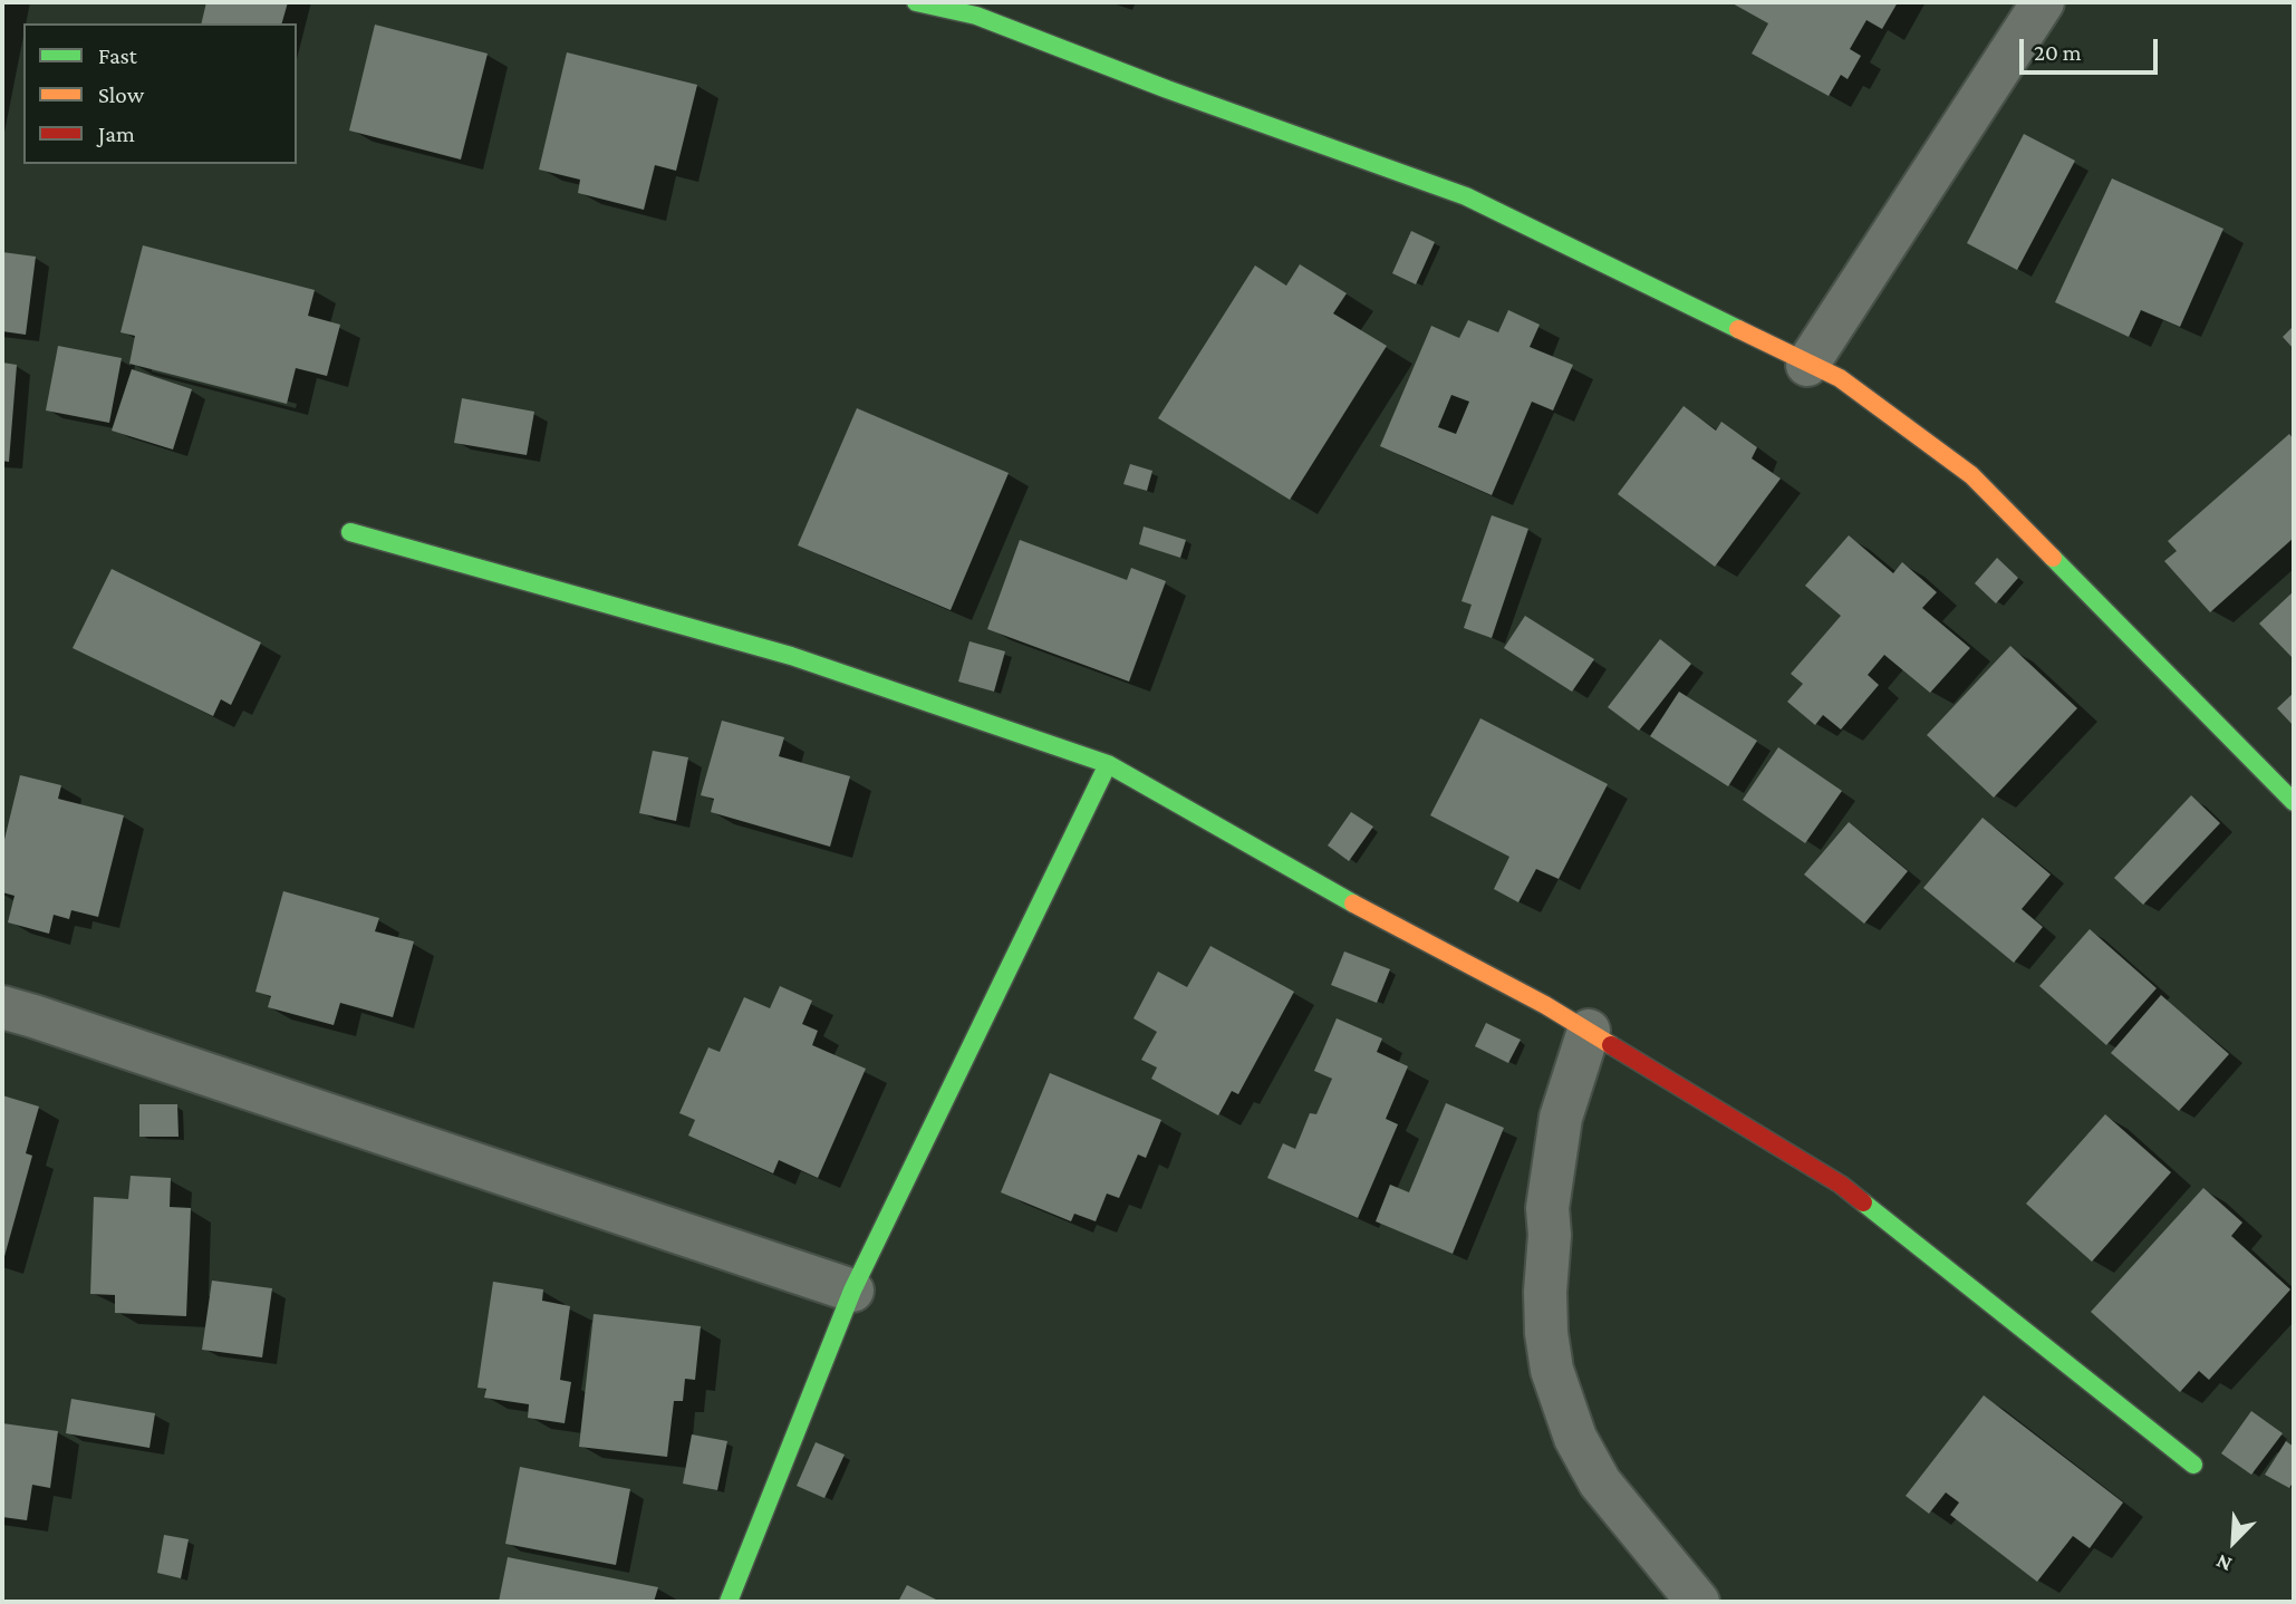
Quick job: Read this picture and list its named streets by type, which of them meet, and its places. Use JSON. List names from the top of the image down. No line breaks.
{"legend":["Fast","Slow","Jam"],"scale_bar":"20 m","north":"bottom left"}
